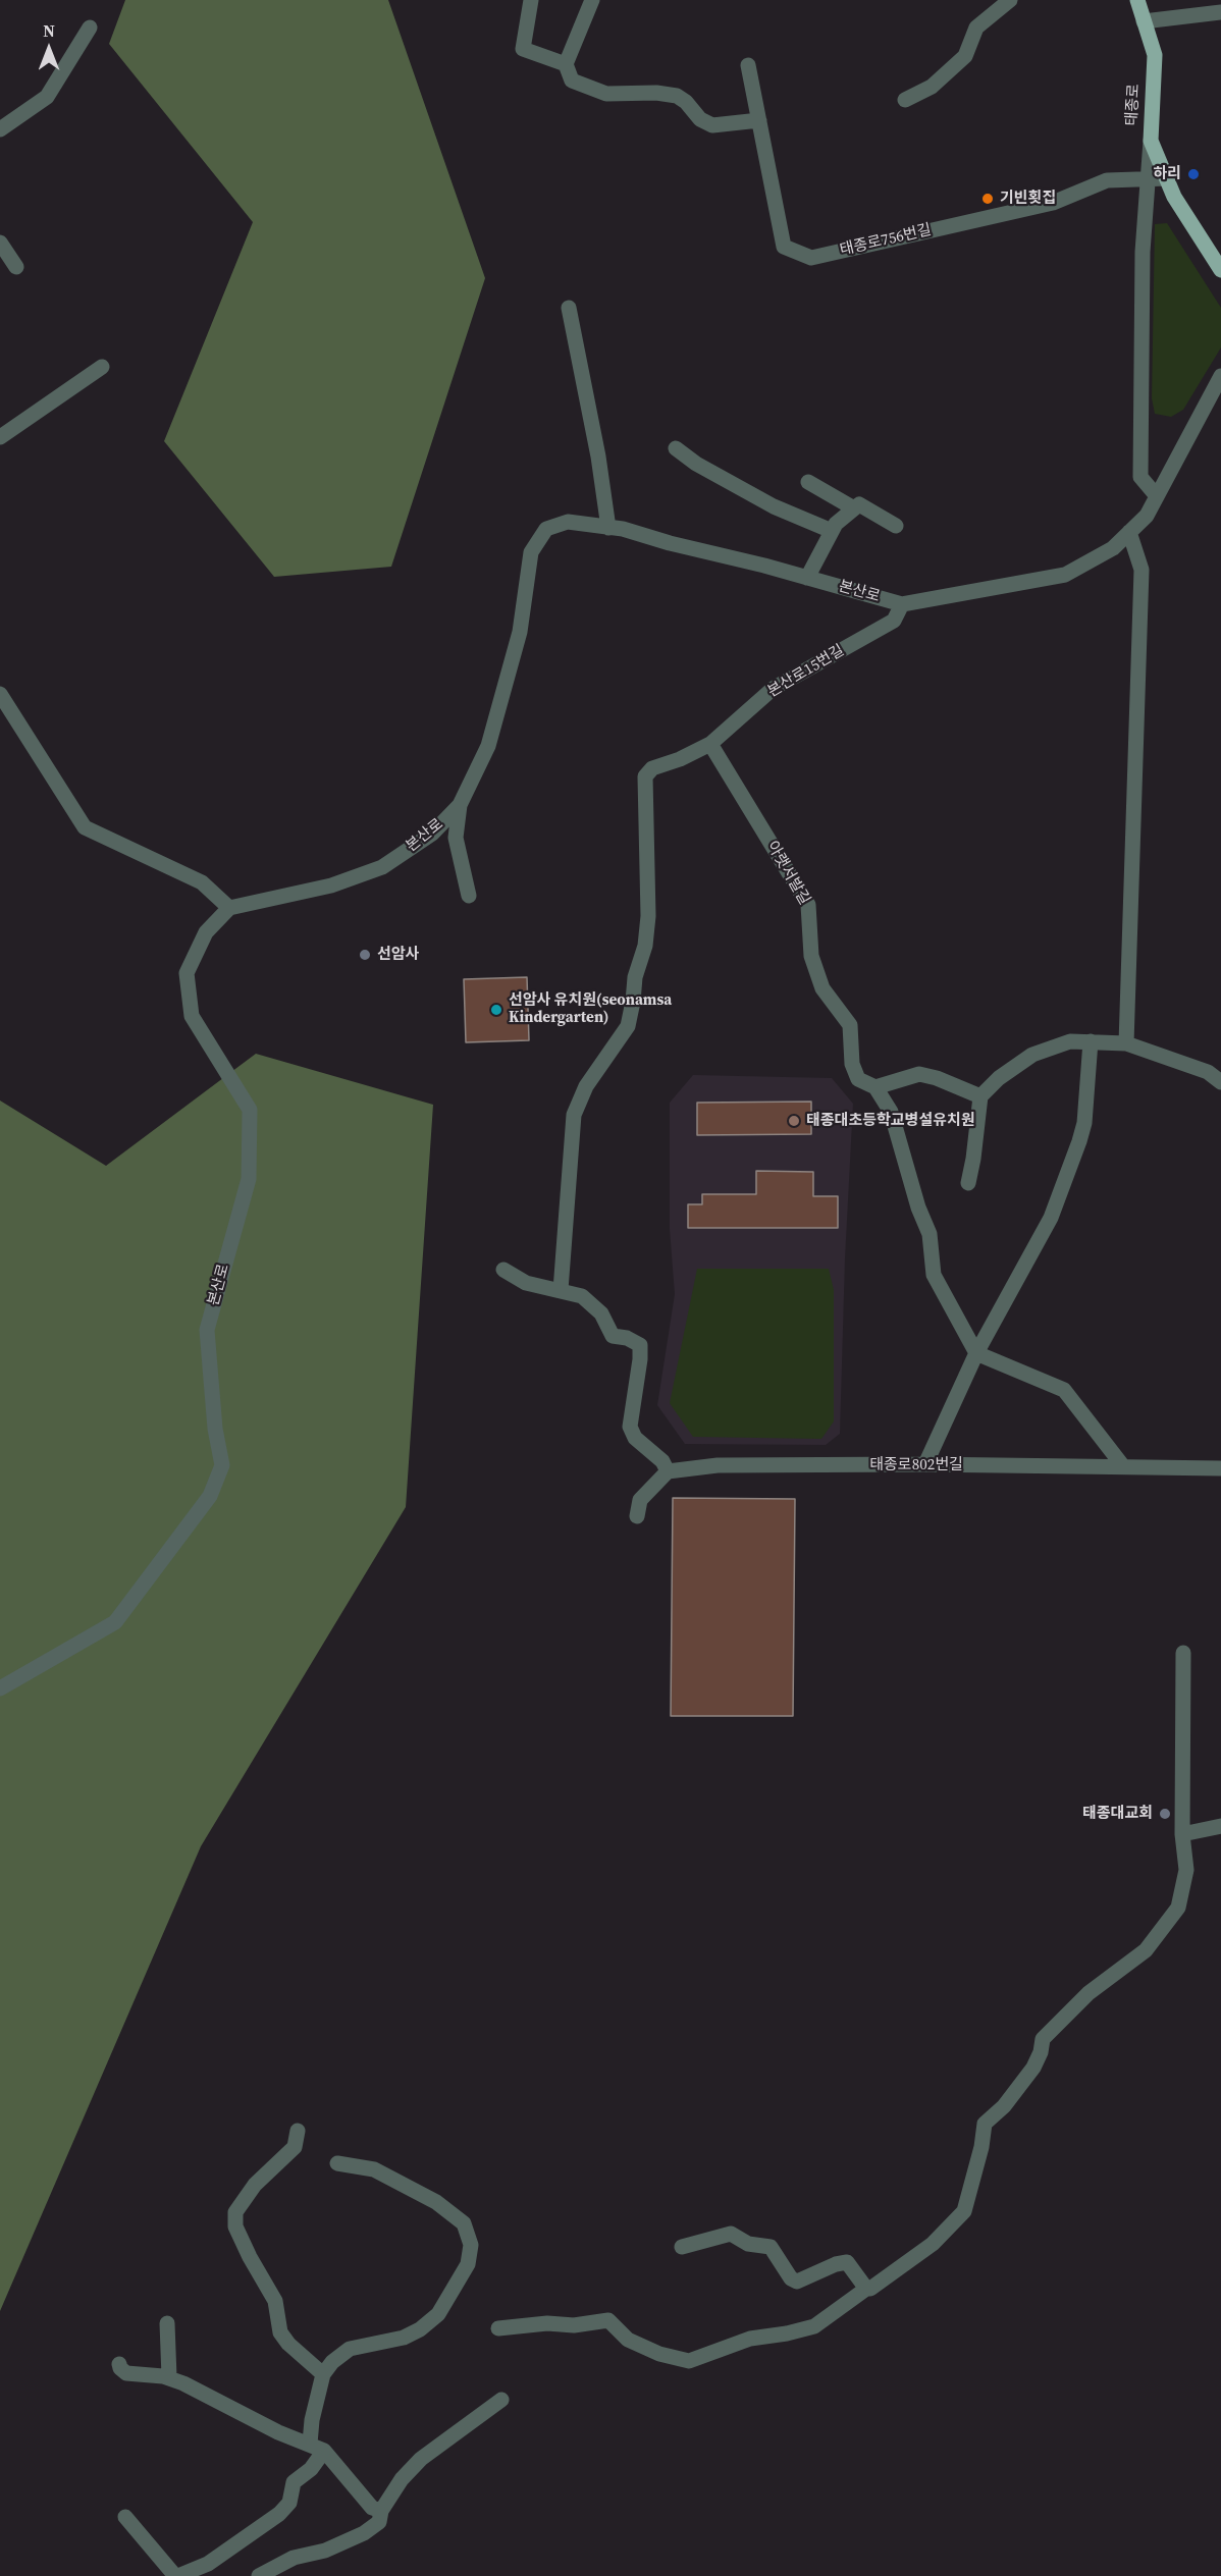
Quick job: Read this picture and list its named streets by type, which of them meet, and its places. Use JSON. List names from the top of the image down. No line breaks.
{"streets":{"main road":["태종로"],"street":["태종로756번길","본산로","본산로15번길","아랫서발길","태종로802번길"]},"crossings":[["태종로","태종로756번길"],["본산로","본산로15번길"],["본산로15번길","아랫서발길"]],"places":["하리","기빈횟집","선암사","선암사 유치원(seonamsa Kindergarten)","태종대초등학교병설유치원","태종대교회"],"north":"top"}
